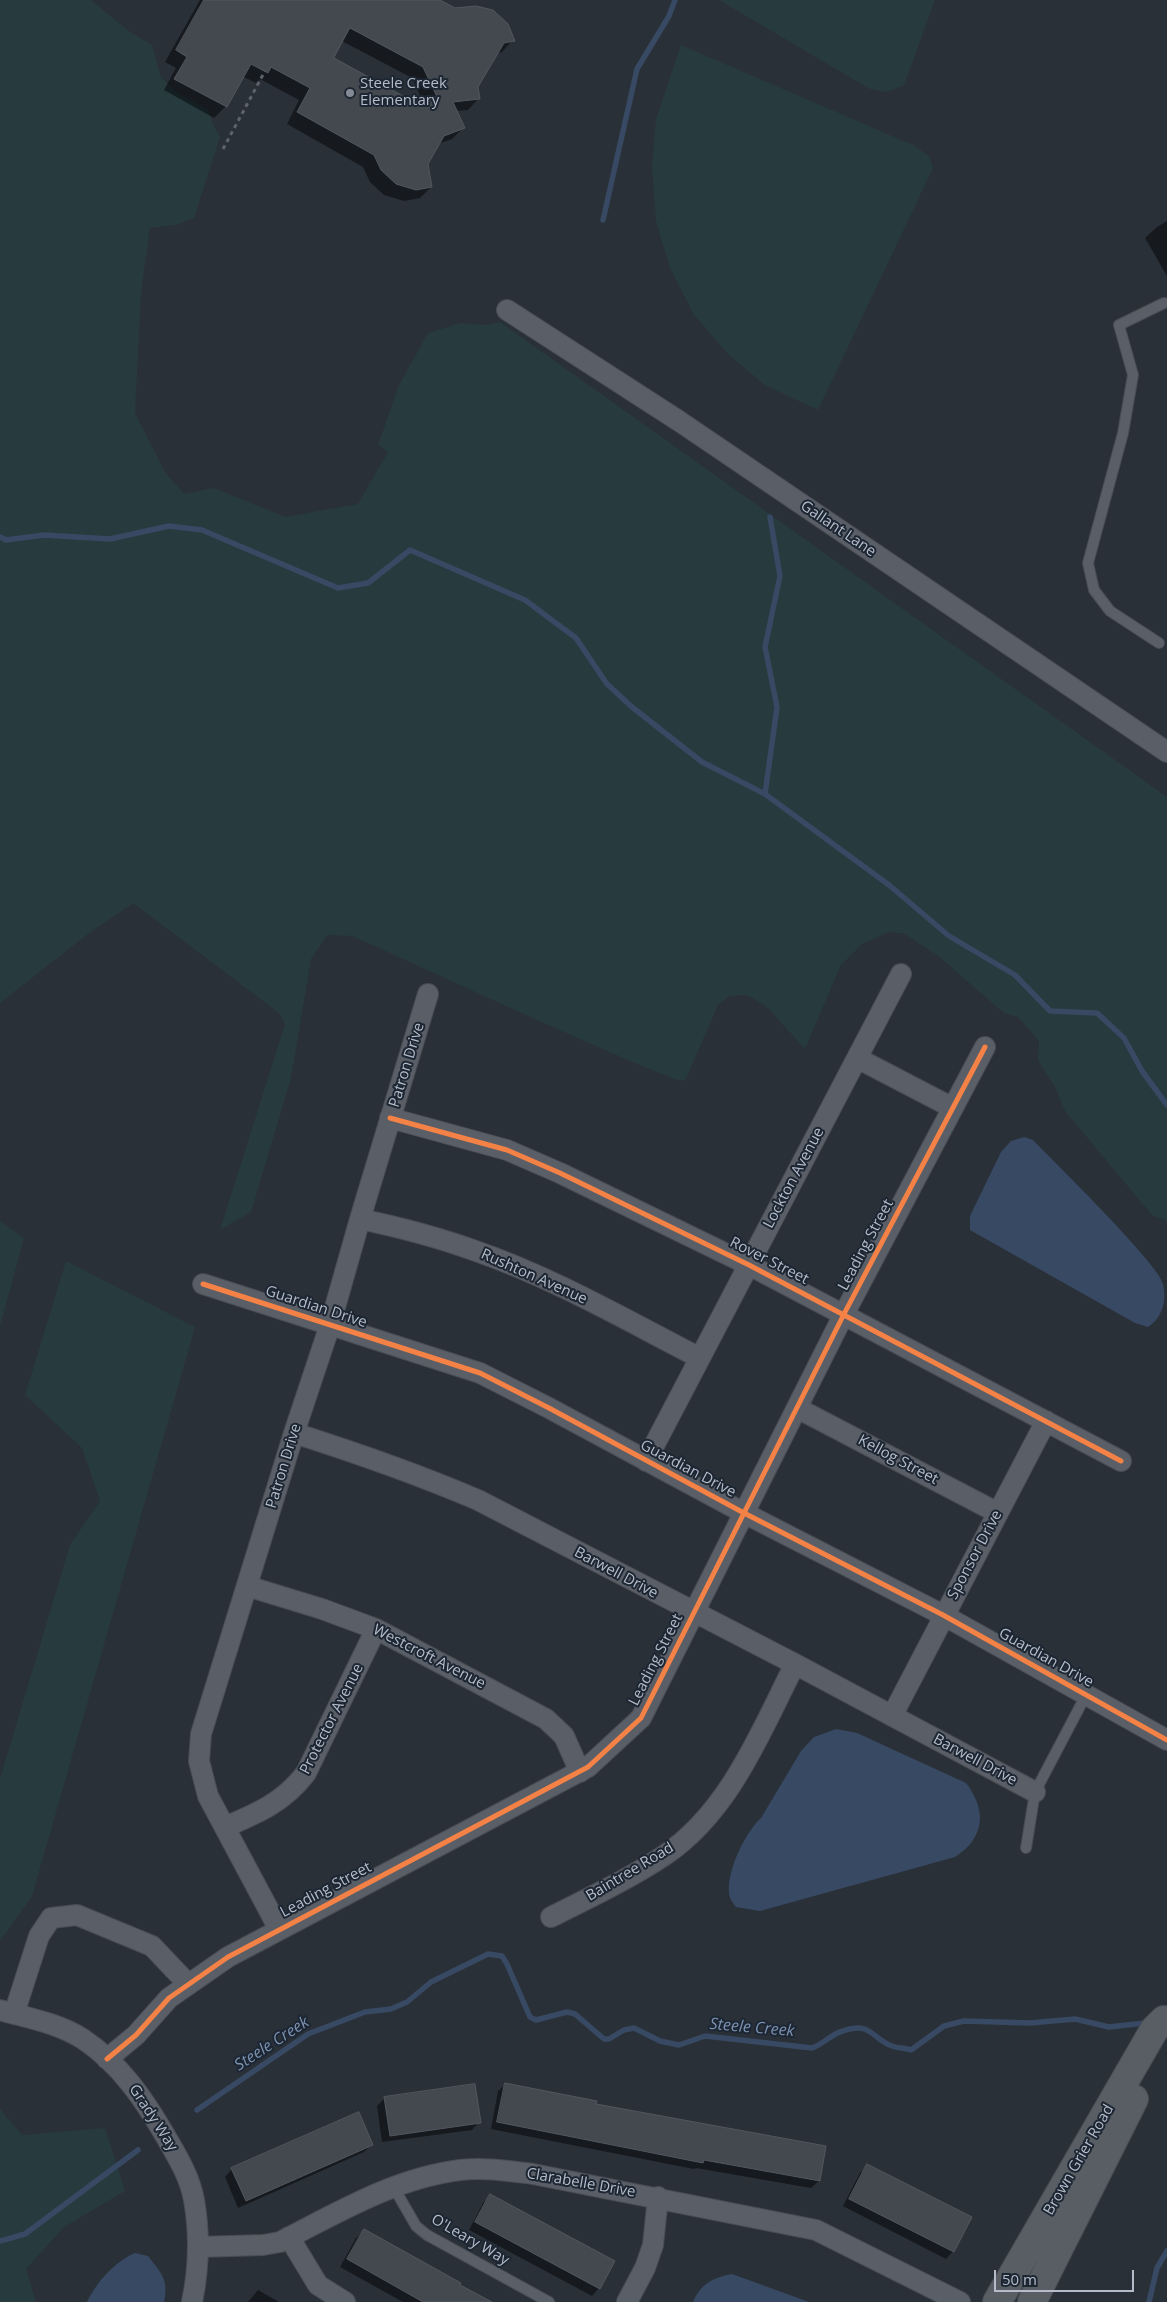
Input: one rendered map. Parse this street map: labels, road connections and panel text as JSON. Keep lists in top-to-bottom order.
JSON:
{
  "streets": {
    "main road": ["Brown Grier Road"],
    "street": [
      "Gallant Lane",
      "Patron Drive",
      "Lockton Avenue",
      "Leading Street",
      "Rover Street",
      "Rushton Avenue",
      "Guardian Drive",
      "Kellog Street",
      "Sponsor Drive",
      "Barwell Drive",
      "Westcroft Avenue",
      "Protector Avenue",
      "Baintree Road",
      "Grady Way",
      "Clarabelle Drive"
    ],
    "lane": ["O'Leary Way"]
  },
  "crossings": [
    ["Patron Drive", "Leading Street"],
    ["Patron Drive", "Rover Street"],
    ["Patron Drive", "Rushton Avenue"],
    ["Patron Drive", "Guardian Drive"],
    ["Patron Drive", "Barwell Drive"],
    ["Patron Drive", "Westcroft Avenue"],
    ["Patron Drive", "Protector Avenue"],
    ["Lockton Avenue", "Rover Street"],
    ["Lockton Avenue", "Rushton Avenue"],
    ["Lockton Avenue", "Guardian Drive"],
    ["Leading Street", "Rover Street"],
    ["Leading Street", "Guardian Drive"],
    ["Leading Street", "Kellog Street"],
    ["Leading Street", "Barwell Drive"],
    ["Leading Street", "Westcroft Avenue"],
    ["Leading Street", "Grady Way"],
    ["Rover Street", "Sponsor Drive"],
    ["Guardian Drive", "Sponsor Drive"],
    ["Kellog Street", "Sponsor Drive"],
    ["Sponsor Drive", "Barwell Drive"],
    ["Barwell Drive", "Baintree Road"],
    ["Westcroft Avenue", "Protector Avenue"],
    ["Grady Way", "Clarabelle Drive"],
    ["Clarabelle Drive", "O'Leary Way"]
  ],
  "water": ["Steele Creek"],
  "places": ["Steele Creek Elementary"],
  "scale_bar": "50 m"
}
